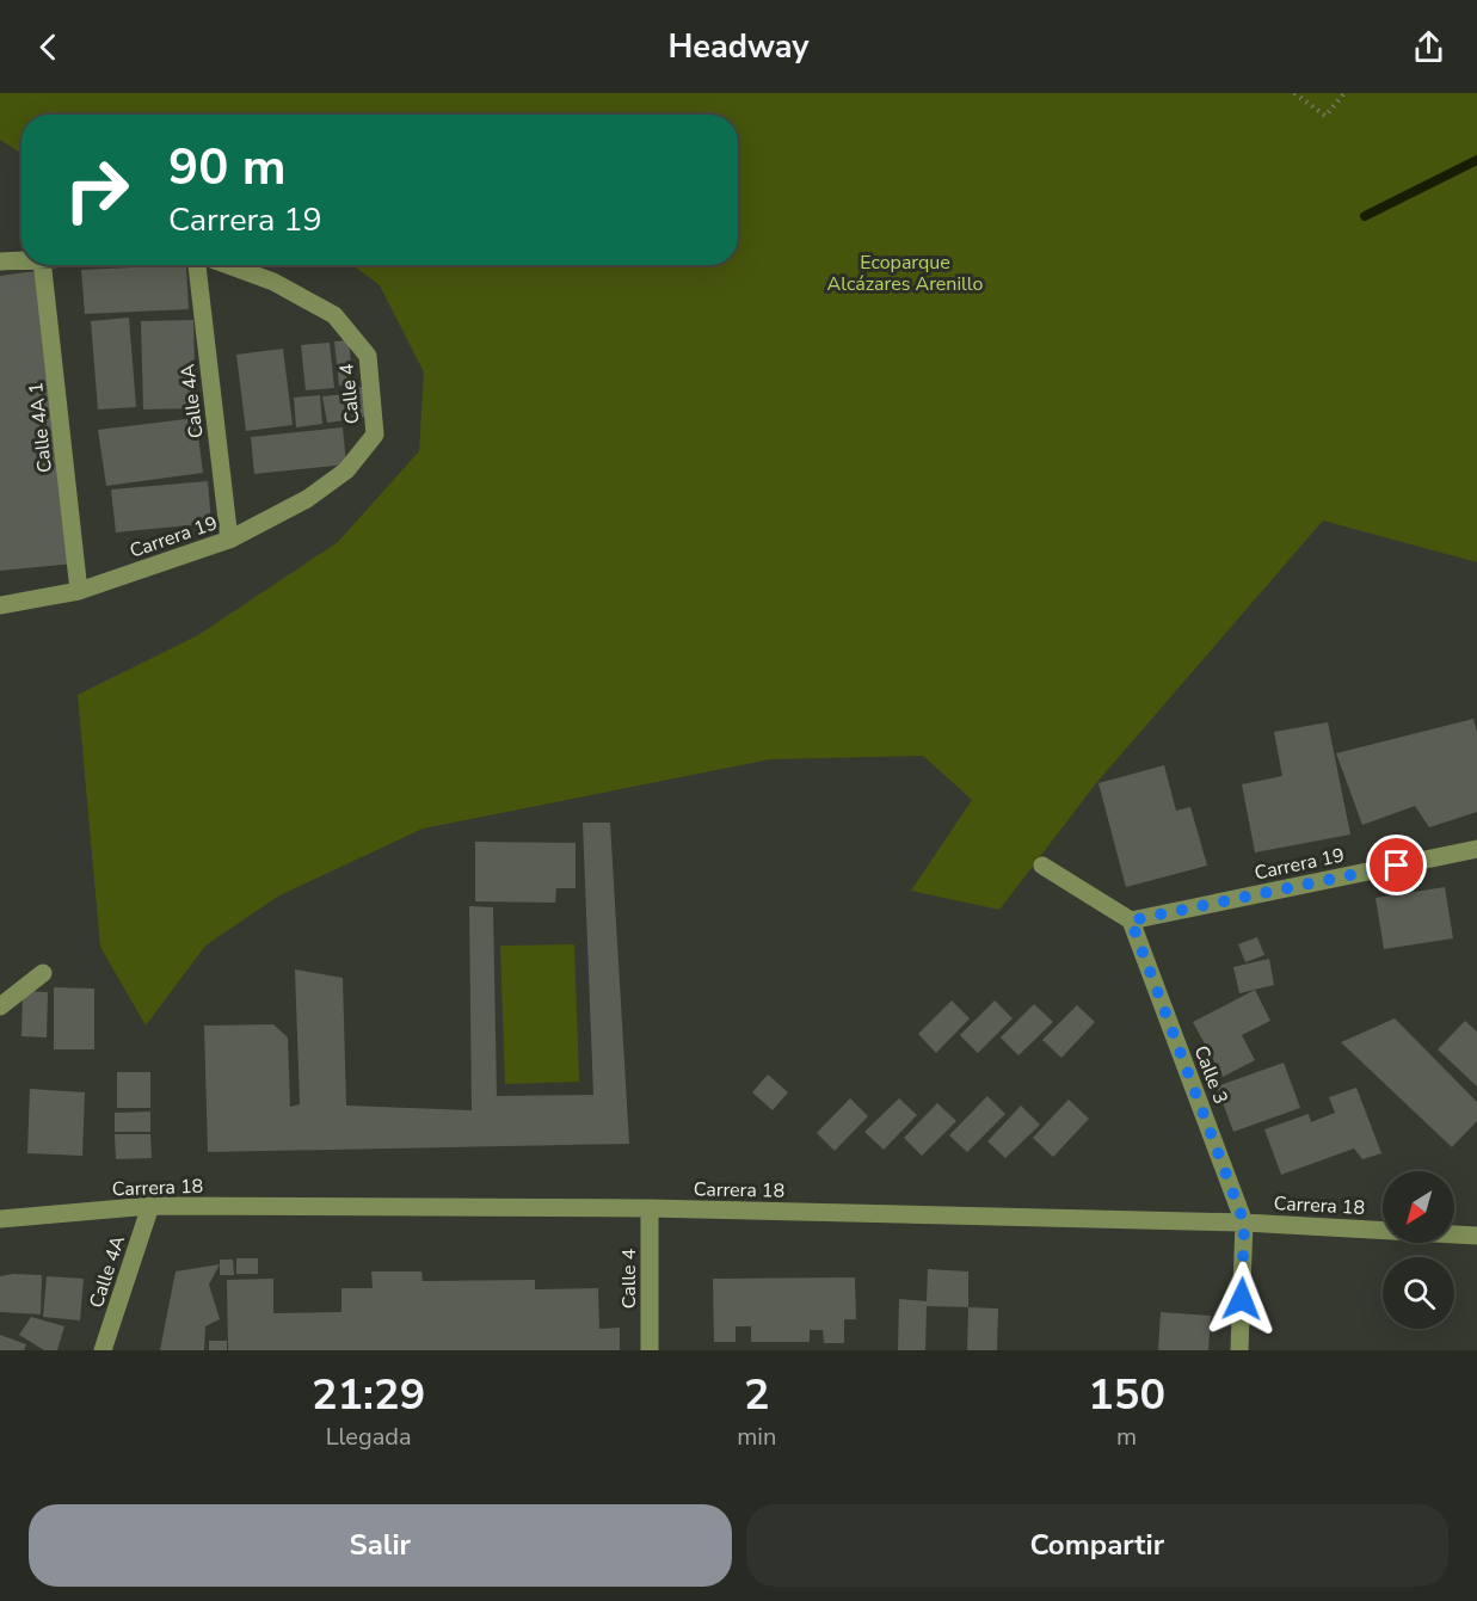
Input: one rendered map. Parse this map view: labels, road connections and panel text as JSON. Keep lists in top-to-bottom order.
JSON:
{
  "streets": {
    "street": [
      "Calle 4",
      "Calle 4A",
      "Calle 4A 1",
      "Carrera 19",
      "Calle 3",
      "Carrera 18"
    ]
  },
  "crossings": [
    ["Calle 4", "Carrera 19"],
    ["Calle 4", "Carrera 18"],
    ["Calle 4A", "Carrera 19"],
    ["Calle 4A", "Carrera 18"],
    ["Calle 4A 1", "Carrera 19"],
    ["Carrera 19", "Calle 3"],
    ["Calle 3", "Carrera 18"]
  ],
  "parks": ["Ecoparque Alcázares Arenillo"],
  "north": "bottom left",
  "page": {
    "header": "Headway",
    "turn": ["90 m", "Carrera 19"],
    "eta": [
      "21:29",
      "Llegada",
      "2",
      "min",
      "150",
      "m"
    ],
    "buttons": ["Salir", "Compartir"]
  }
}
